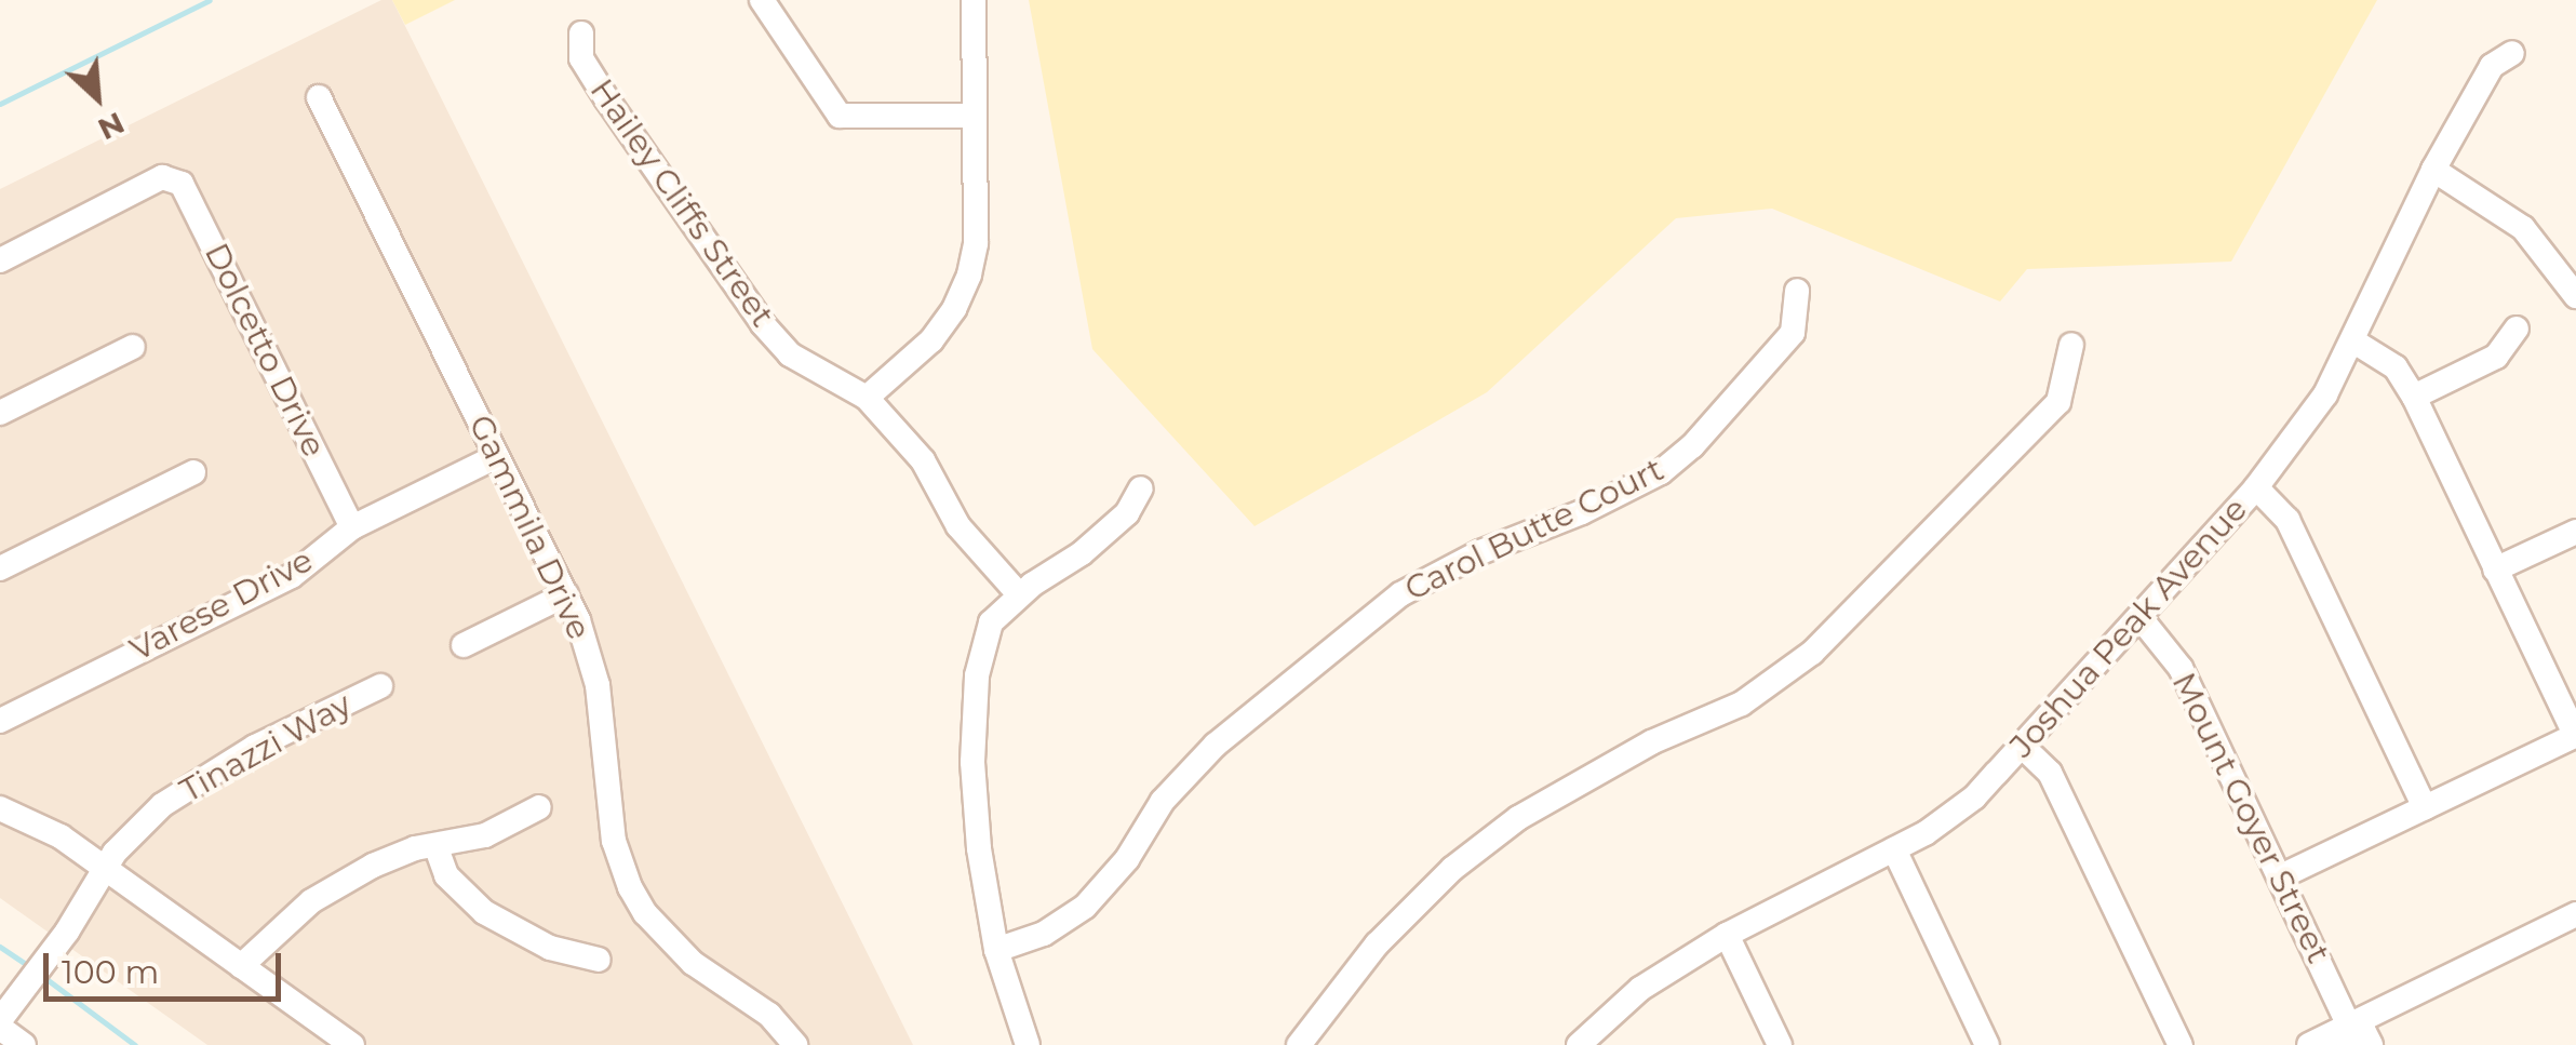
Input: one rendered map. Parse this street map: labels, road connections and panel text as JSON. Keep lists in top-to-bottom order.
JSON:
{
  "streets": {
    "street": [
      "Hailey Cliffs Street",
      "Dolcetto Drive",
      "Gammila Drive",
      "Carol Butte Court",
      "Varese Drive",
      "Joshua Peak Avenue",
      "Tinazzi Way",
      "Mount Goyer Street"
    ]
  },
  "crossings": [
    ["Dolcetto Drive", "Varese Drive"],
    ["Gammila Drive", "Varese Drive"],
    ["Joshua Peak Avenue", "Mount Goyer Street"]
  ],
  "scale_bar": "100 m",
  "north": "bottom right"
}
